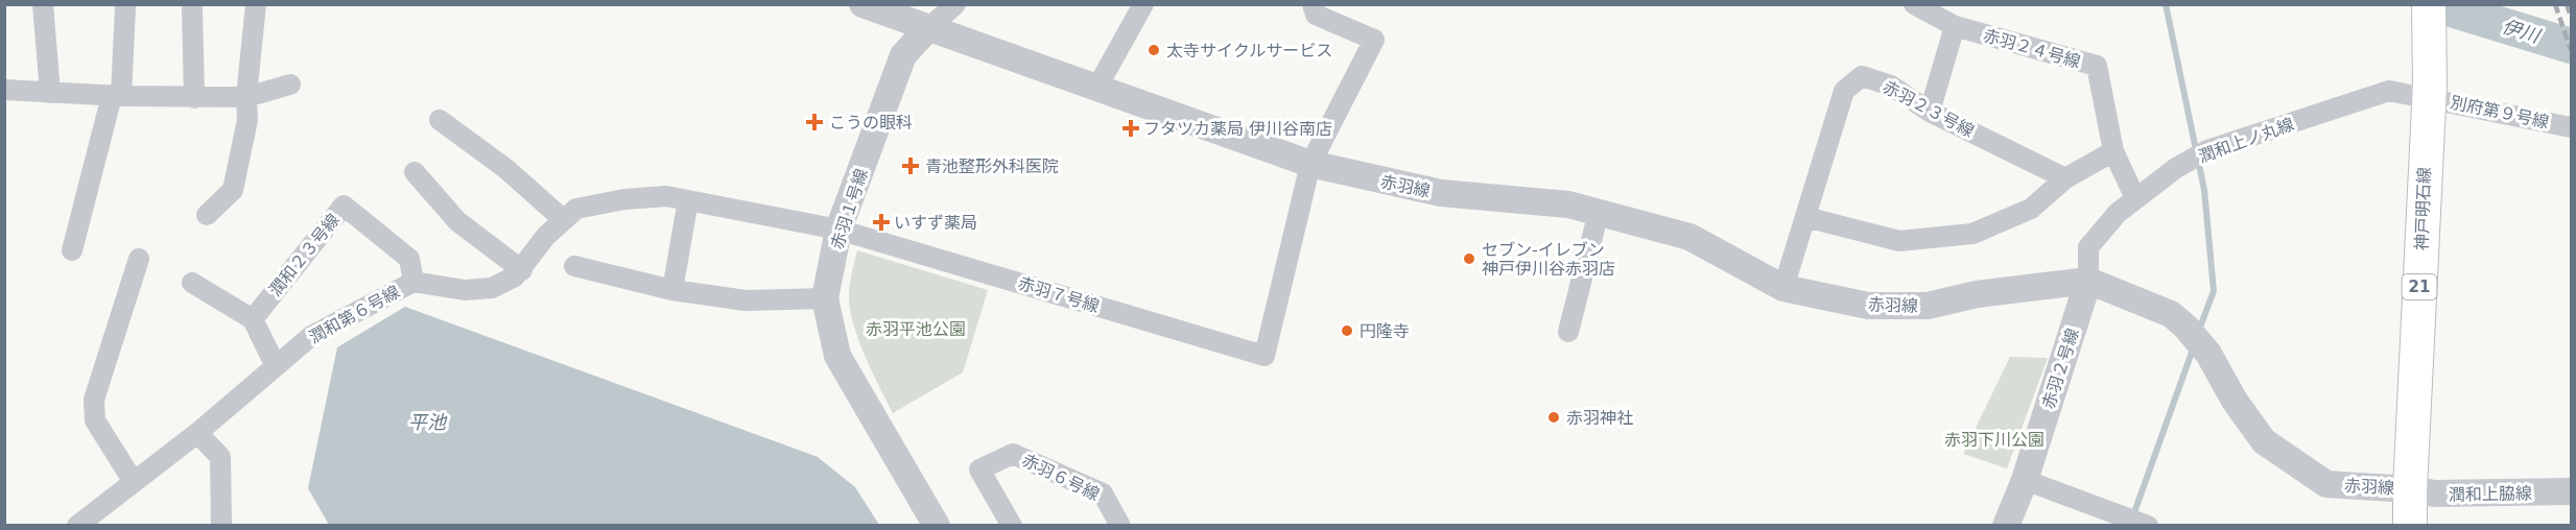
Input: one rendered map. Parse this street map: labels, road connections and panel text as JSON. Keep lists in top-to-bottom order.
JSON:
{
  "streets": {
    "main road": ["神戸明石線", "21"],
    "street": [
      "赤羽２４号線",
      "赤羽２３号線",
      "別府第９号線",
      "潤和上ノ丸線",
      "赤羽線",
      "赤羽１号線",
      "潤和２３号線",
      "赤羽７号線",
      "潤和第６号線",
      "赤羽２号線",
      "赤羽６号線",
      "潤和上脇線"
    ]
  },
  "crossings": [
    ["赤羽２４号線", "潤和上ノ丸線"],
    ["赤羽２３号線", "赤羽線"],
    ["別府第９号線", "潤和上ノ丸線"],
    ["別府第９号線", "神戸明石線"],
    ["潤和上ノ丸線", "赤羽線"],
    ["潤和上ノ丸線", "神戸明石線"],
    ["潤和上ノ丸線", "赤羽２号線"],
    ["赤羽線", "赤羽１号線"],
    ["赤羽線", "神戸明石線"],
    ["赤羽線", "赤羽７号線"],
    ["赤羽線", "赤羽２号線"],
    ["赤羽線", "潤和上脇線"],
    ["赤羽１号線", "赤羽７号線"],
    ["神戸明石線", "潤和上脇線"],
    ["潤和２３号線", "潤和第６号線"],
    ["赤羽７号線", "潤和第６号線"]
  ],
  "water": ["伊川", "平池"],
  "parks": ["赤羽平池公園", "赤羽下川公園"],
  "places": {
    "other": [
      "太寺サイクルサービス",
      "セブン-イレブン 神戸伊川谷赤羽店",
      "円隆寺",
      "赤羽神社"
    ],
    "health": [
      "こうの眼科",
      "フタツカ薬局 伊川谷南店",
      "青池整形外科医院",
      "いすず薬局"
    ]
  }
}
